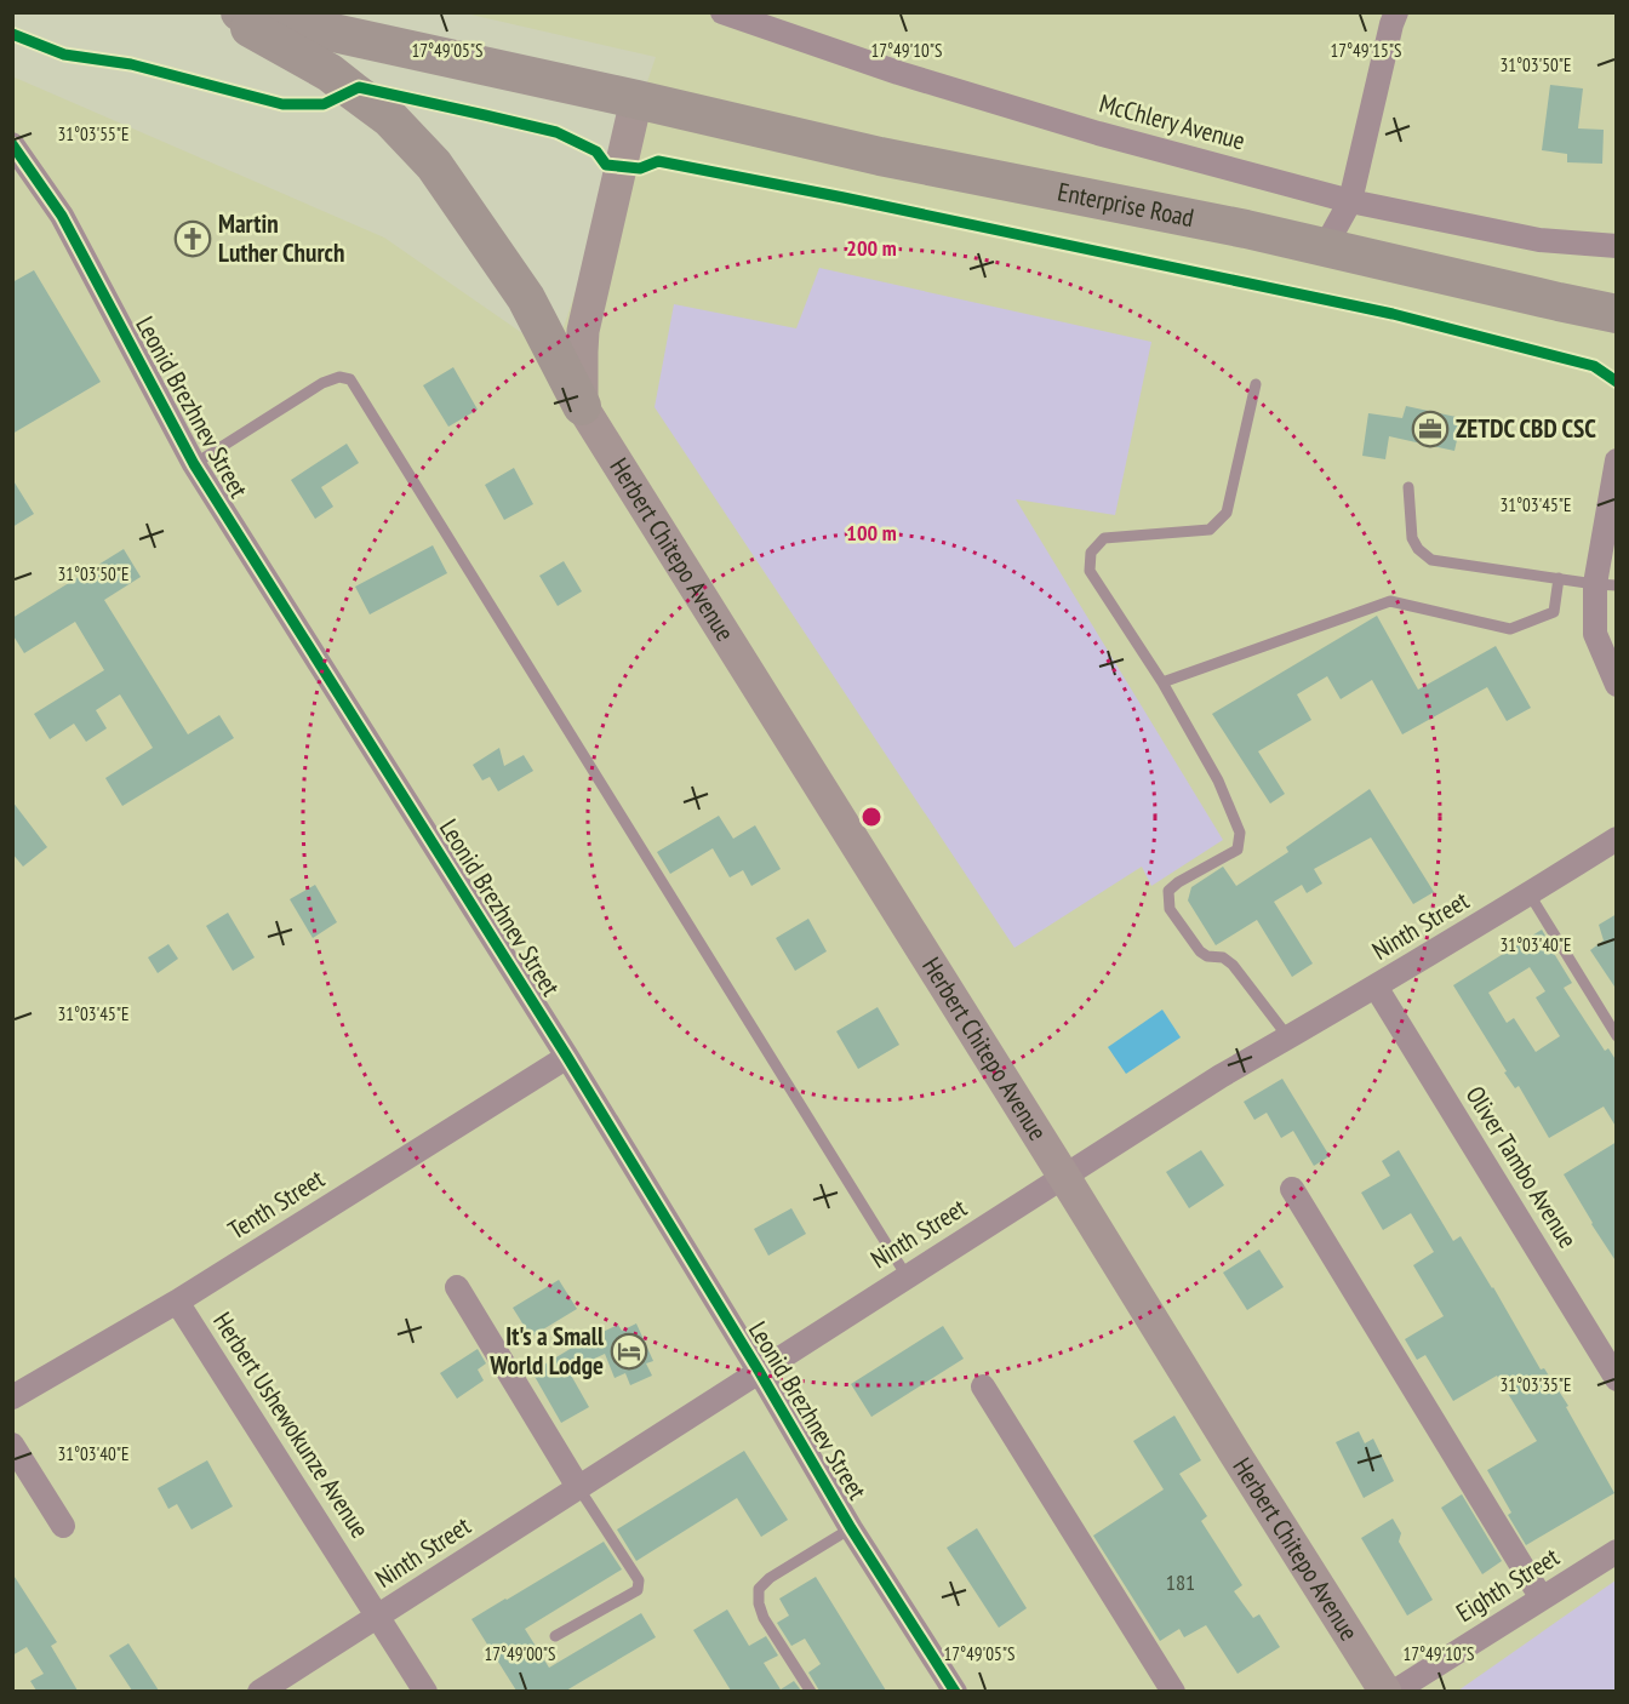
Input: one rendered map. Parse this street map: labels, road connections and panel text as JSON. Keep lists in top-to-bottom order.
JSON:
{
  "streets": {
    "highway": ["Enterprise Road"],
    "main road": ["Herbert Chitepo Avenue"],
    "street": [
      "McChlery Avenue",
      "Leonid Brezhnev Street",
      "Ninth Street",
      "Oliver Tambo Avenue",
      "Tenth Street",
      "Herbert Ushewokunze Avenue",
      "Eighth Street"
    ]
  },
  "crossings": [
    ["Leonid Brezhnev Street", "Ninth Street"],
    ["Leonid Brezhnev Street", "Tenth Street"],
    ["Herbert Chitepo Avenue", "Ninth Street"],
    ["Ninth Street", "Oliver Tambo Avenue"],
    ["Ninth Street", "Herbert Ushewokunze Avenue"],
    ["Tenth Street", "Herbert Ushewokunze Avenue"]
  ],
  "places": {
    "church": ["Martin Luther Church"],
    "office": ["ZETDC CBD CSC"],
    "hotel": ["It's a Small World Lodge"]
  },
  "house_numbers": ["181"],
  "coordinates": [
    "17°49'05\"S",
    "17°49'10\"S",
    "17°49'15\"S",
    "31°03'50\"E",
    "31°03'55\"E",
    "31°03'45\"E",
    "31°03'40\"E",
    "31°03'35\"E",
    "17°49'00\"S"
  ],
  "rings": ["200 m", "100 m"]
}
